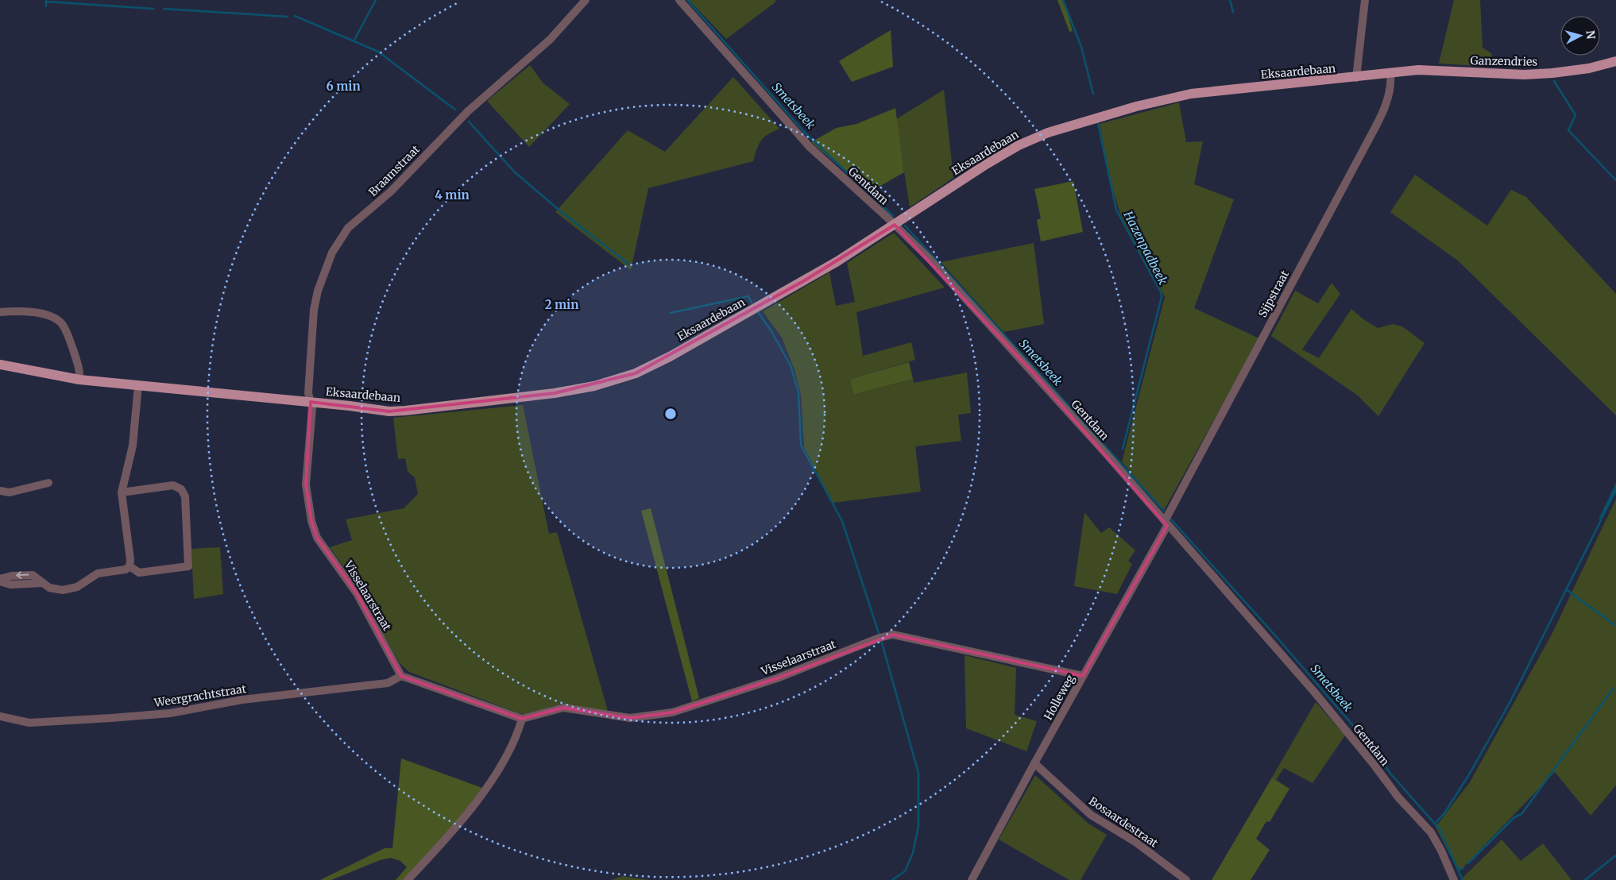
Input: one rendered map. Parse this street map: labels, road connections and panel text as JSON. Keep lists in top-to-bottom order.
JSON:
{
  "streets": {
    "main road": ["Ganzendries", "Eksaardebaan"],
    "street": [
      "Braamstraat",
      "Gentdam",
      "Sijpstraat",
      "Visselaarstraat",
      "Weergrachtstraat",
      "Holleweg",
      "Bosaardestraat"
    ]
  },
  "crossings": [
    ["Ganzendries", "Eksaardebaan"],
    ["Ganzendries", "Sijpstraat"],
    ["Eksaardebaan", "Braamstraat"],
    ["Eksaardebaan", "Gentdam"],
    ["Eksaardebaan", "Sijpstraat"],
    ["Eksaardebaan", "Visselaarstraat"],
    ["Braamstraat", "Visselaarstraat"],
    ["Gentdam", "Sijpstraat"],
    ["Gentdam", "Holleweg"],
    ["Sijpstraat", "Holleweg"],
    ["Visselaarstraat", "Weergrachtstraat"],
    ["Visselaarstraat", "Holleweg"],
    ["Holleweg", "Bosaardestraat"]
  ],
  "water": ["Smetsbeek", "Hazenpadbeek"],
  "north": "right",
  "rings": ["6 min", "4 min", "2 min"]
}
